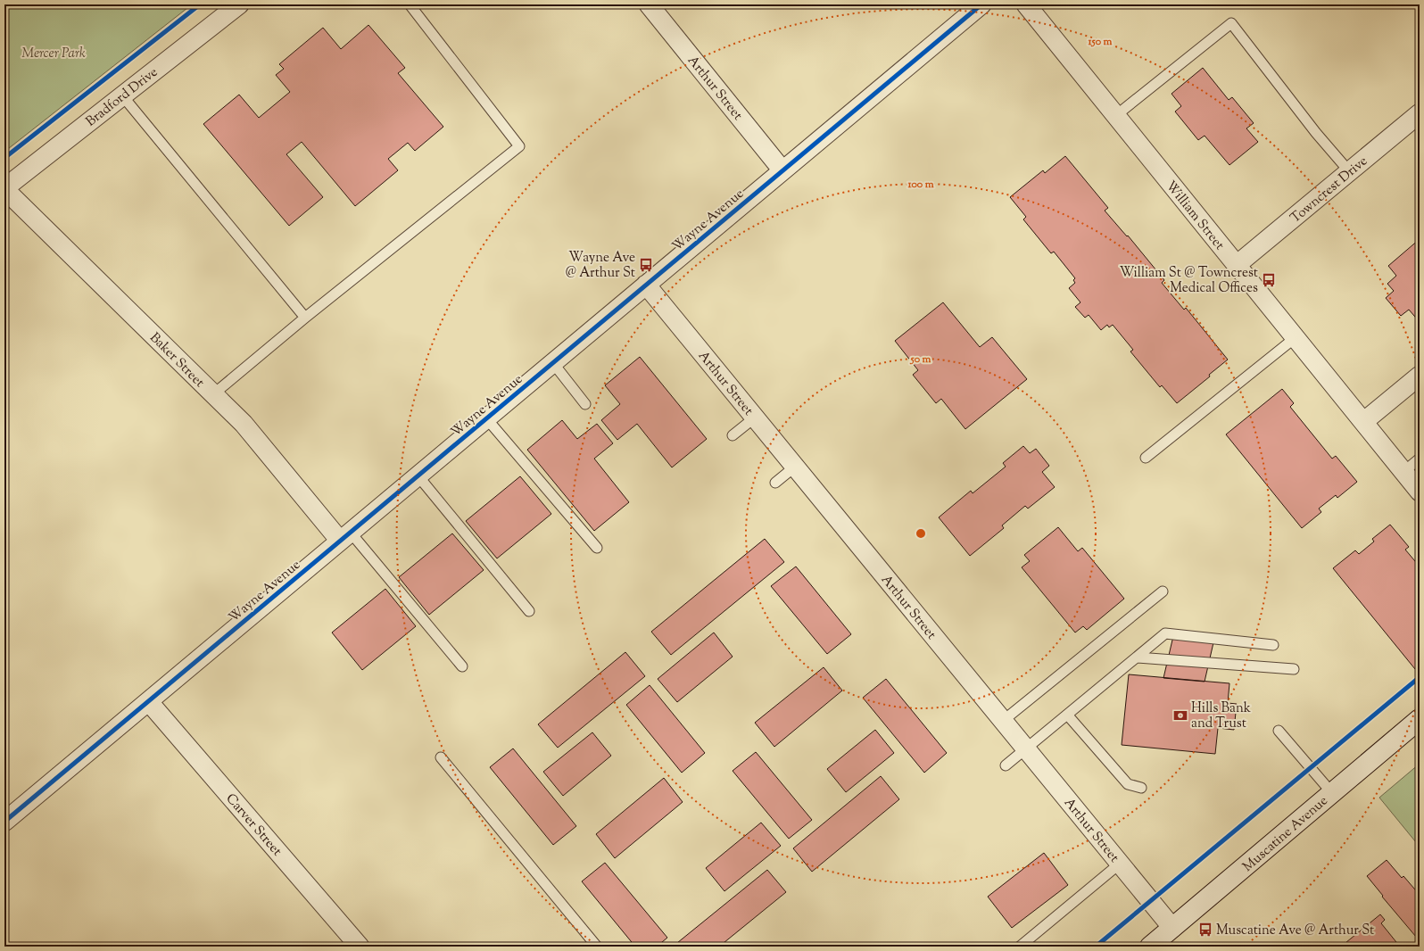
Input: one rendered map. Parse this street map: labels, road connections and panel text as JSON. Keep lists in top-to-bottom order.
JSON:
{
  "streets": {
    "main road": ["Muscatine Avenue"],
    "street": [
      "Arthur Street",
      "Bradford Drive",
      "Towncrest Drive",
      "William Street",
      "Wayne Avenue",
      "Baker Street",
      "Carver Street"
    ]
  },
  "crossings": [
    ["Arthur Street", "Wayne Avenue"],
    ["Arthur Street", "Muscatine Avenue"],
    ["Bradford Drive", "Baker Street"],
    ["Towncrest Drive", "William Street"],
    ["Wayne Avenue", "Baker Street"],
    ["Wayne Avenue", "Carver Street"]
  ],
  "parks": ["Mercer Park"],
  "places": {
    "bus stop": ["Wayne Ave @ Arthur St", "William St @ Towncrest Medical Offices", "Muscatine Ave @ Arthur St"],
    "bank": ["Hills Bank and Trust"]
  },
  "rings": ["150 m", "100 m", "50 m"]
}
